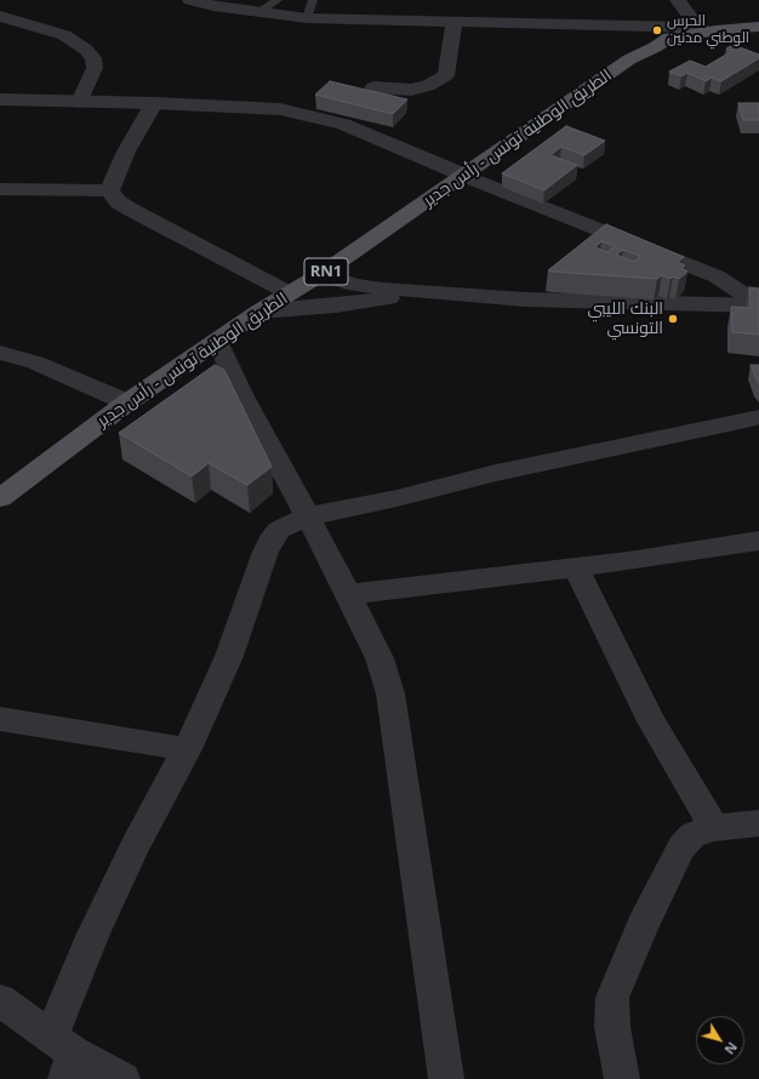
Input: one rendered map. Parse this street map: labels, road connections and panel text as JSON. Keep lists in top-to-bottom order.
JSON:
{
  "streets": {
    "main road": ["الطريق الوطنية تونس - رأس جدير", "RN1"]
  },
  "places": ["الحرس الوطني مدنين", "البنك الليبي التونسي"],
  "north": "bottom right"
}
